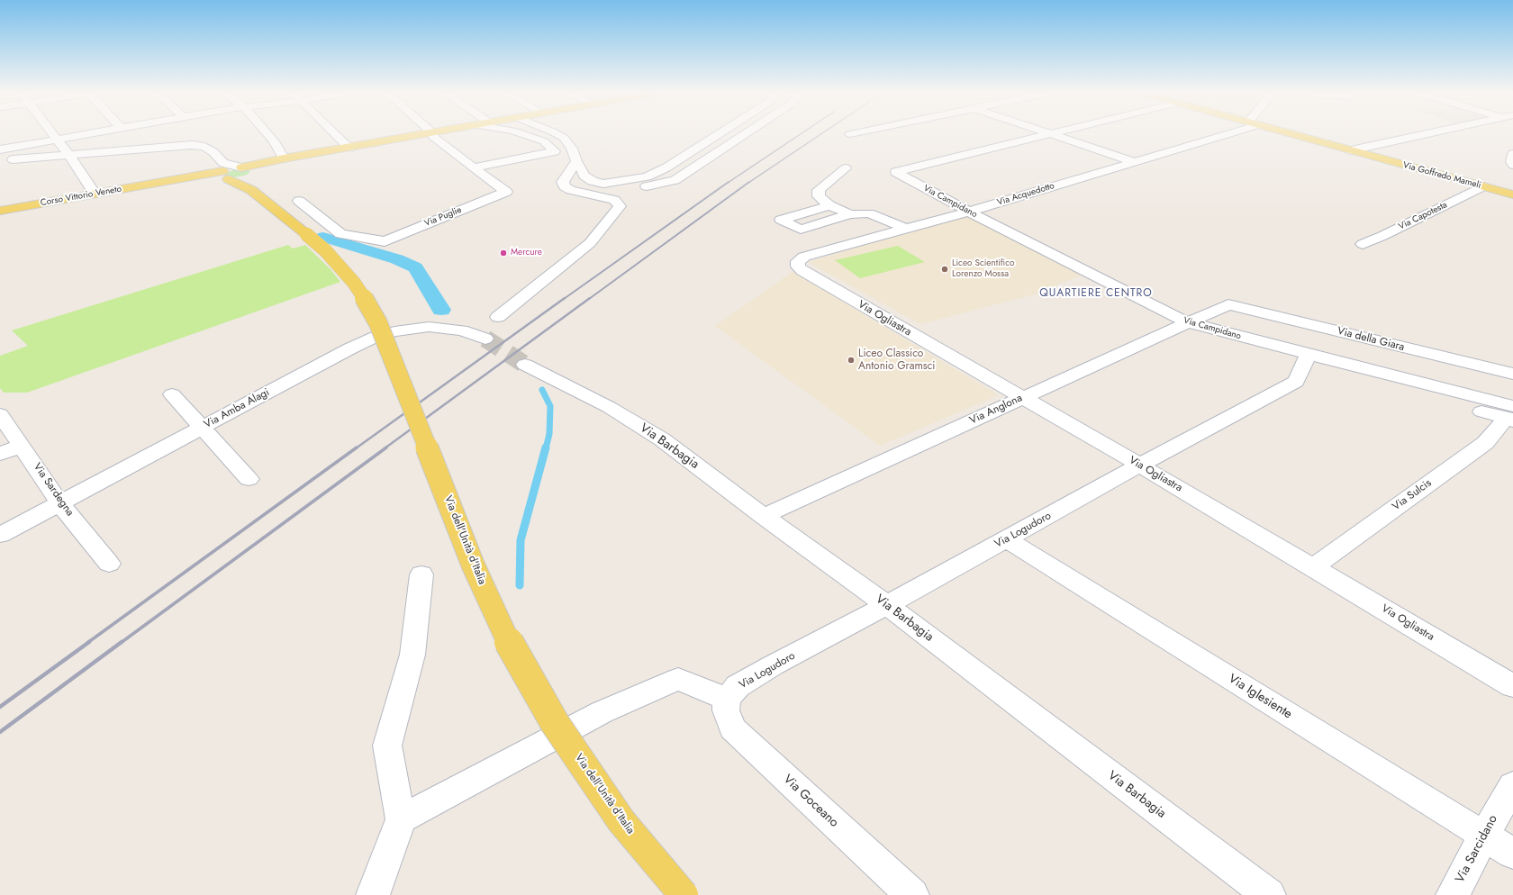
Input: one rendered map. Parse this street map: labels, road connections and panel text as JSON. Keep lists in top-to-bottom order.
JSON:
{
  "streets": {
    "main road": ["Via Goffredo Mameli", "Corso Vittorio Veneto", "Via dell'Unità d'Italia"],
    "street": [
      "Via Acquedotto",
      "Via Campidano",
      "Via Capotesta",
      "Via Puglie",
      "Via Ogliastra",
      "Via della Giara",
      "Via Amba Alagi",
      "Via Anglona",
      "Via Barbagia",
      "Via Sardegna",
      "Via Sulcis",
      "Via Logudoro",
      "Via Iglesiente",
      "Via Goceano",
      "Via Sarcidano"
    ]
  },
  "crossings": [
    ["Via Goffredo Mameli", "Via Capotesta"],
    ["Via Acquedotto", "Via Campidano"],
    ["Via Acquedotto", "Via Ogliastra"],
    ["Corso Vittorio Veneto", "Via dell'Unità d'Italia"],
    ["Via Campidano", "Via Anglona"],
    ["Via Campidano", "Via Sulcis"],
    ["Via Campidano", "Via Logudoro"],
    ["Via Ogliastra", "Via Anglona"],
    ["Via Ogliastra", "Via Sulcis"],
    ["Via Ogliastra", "Via Logudoro"],
    ["Via della Giara", "Via Anglona"],
    ["Via Amba Alagi", "Via Sardegna"],
    ["Via Anglona", "Via Barbagia"],
    ["Via Barbagia", "Via Logudoro"],
    ["Via Logudoro", "Via Iglesiente"],
    ["Via Logudoro", "Via Goceano"],
    ["Via Iglesiente", "Via Sarcidano"]
  ],
  "districts": ["QUARTIERE CENTRO"],
  "places": ["Mercure", "Liceo Scientifico Lorenzo Mossa", "Liceo Classico Antonio Gramsci"]
}
